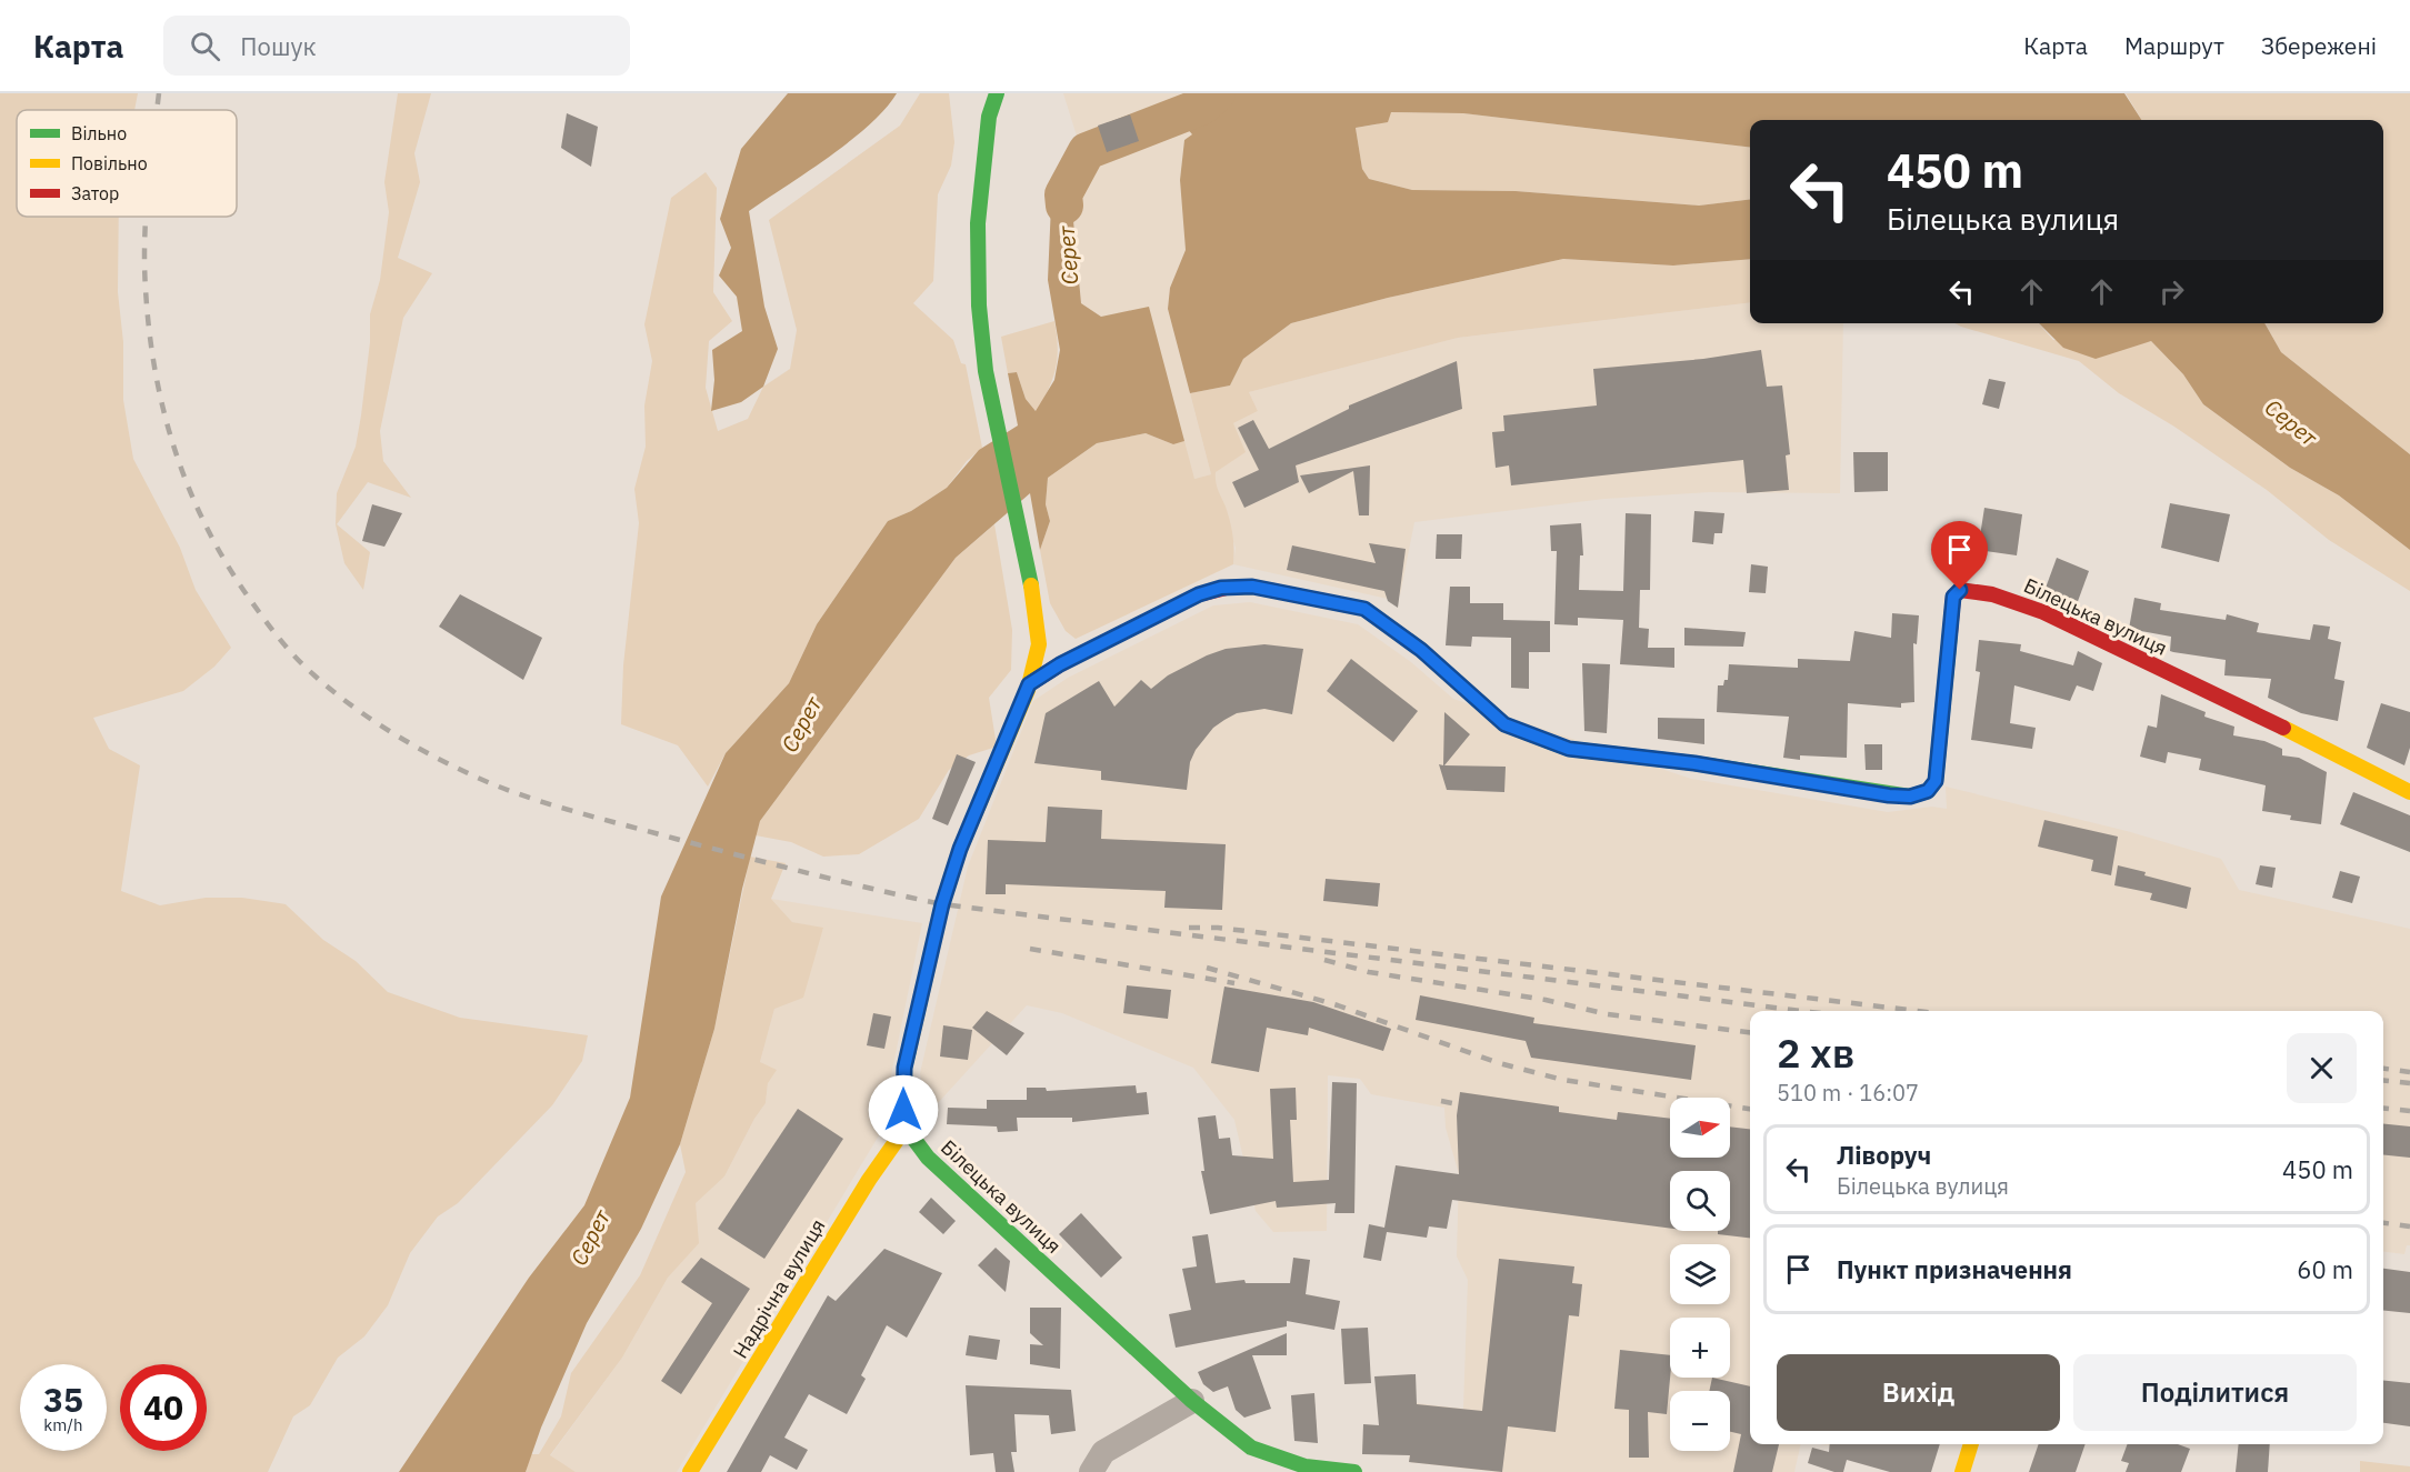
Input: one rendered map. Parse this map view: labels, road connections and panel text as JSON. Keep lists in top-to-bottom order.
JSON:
{
  "streets": {
    "street": ["Білецька вулиця", "Надрічна вулиця"]
  },
  "crossings": [
    ["Білецька вулиця", "Надрічна вулиця"]
  ],
  "water": ["Серет"],
  "legend": ["Вільно", "Повільно", "Затор"],
  "north": "right",
  "page": {
    "header": "Карта",
    "search": "Пошук",
    "nav": ["Карта", "Маршрут", "Збережені"],
    "turn": ["450 m", "Білецька вулиця"],
    "heading": ["2 хв", "510 m · 16:07"],
    "map_buttons": ["+", "−"],
    "list": [
      {
        "name": "Ліворуч",
        "note": "Білецька вулиця",
        "value": "450 m"
      },
      {
        "name": "Пункт призначення",
        "value": "60 m"
      }
    ],
    "buttons": ["Вихід", "Поділитися"],
    "speed": "35 km/h",
    "limit": "40"
  }
}
